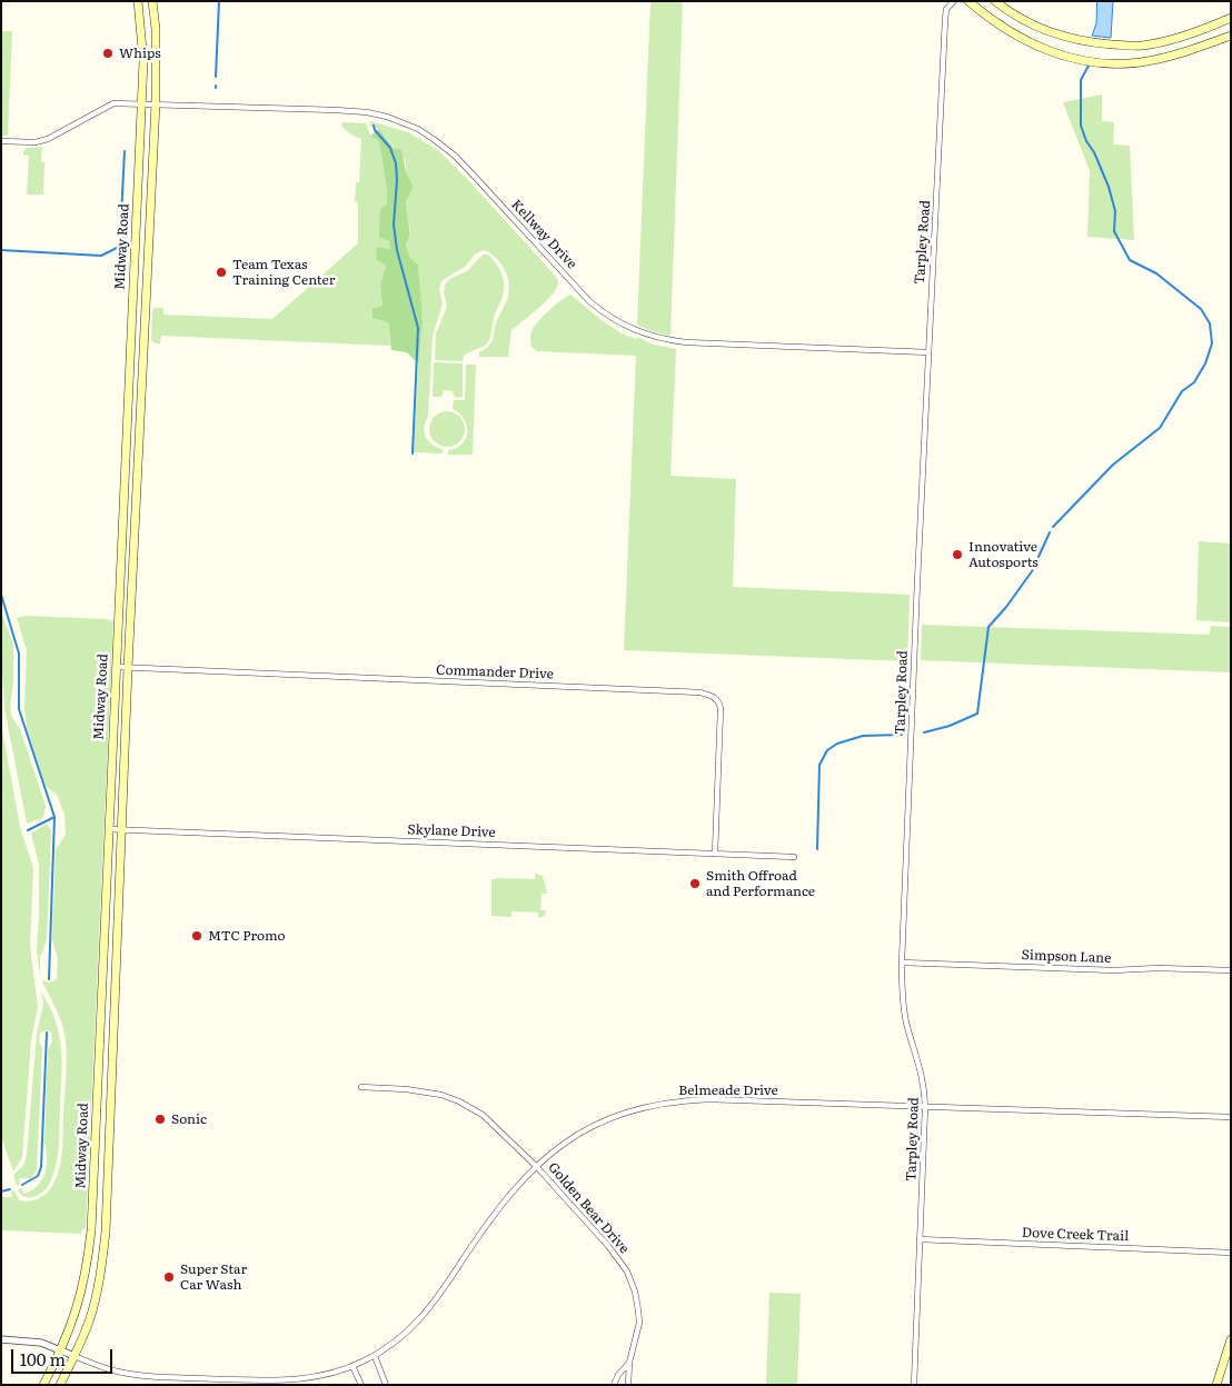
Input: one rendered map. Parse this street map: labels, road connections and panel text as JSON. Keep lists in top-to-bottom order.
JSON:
{
  "streets": {
    "main road": ["Midway Road"],
    "street": [
      "Kellway Drive",
      "Tarpley Road",
      "Commander Drive",
      "Skylane Drive",
      "Simpson Lane",
      "Belmeade Drive",
      "Golden Bear Drive",
      "Dove Creek Trail"
    ]
  },
  "crossings": [
    ["Kellway Drive", "Tarpley Road"],
    ["Kellway Drive", "Midway Road"],
    ["Tarpley Road", "Simpson Lane"],
    ["Tarpley Road", "Belmeade Drive"],
    ["Tarpley Road", "Dove Creek Trail"],
    ["Midway Road", "Commander Drive"],
    ["Midway Road", "Skylane Drive"],
    ["Midway Road", "Belmeade Drive"],
    ["Commander Drive", "Skylane Drive"],
    ["Belmeade Drive", "Golden Bear Drive"]
  ],
  "places": [
    "Whips",
    "Team Texas Training Center",
    "Innovative Autosports",
    "Smith Offroad and Performance",
    "MTC Promo",
    "Sonic",
    "Super Star Car Wash"
  ],
  "scale_bar": "100 m"
}
